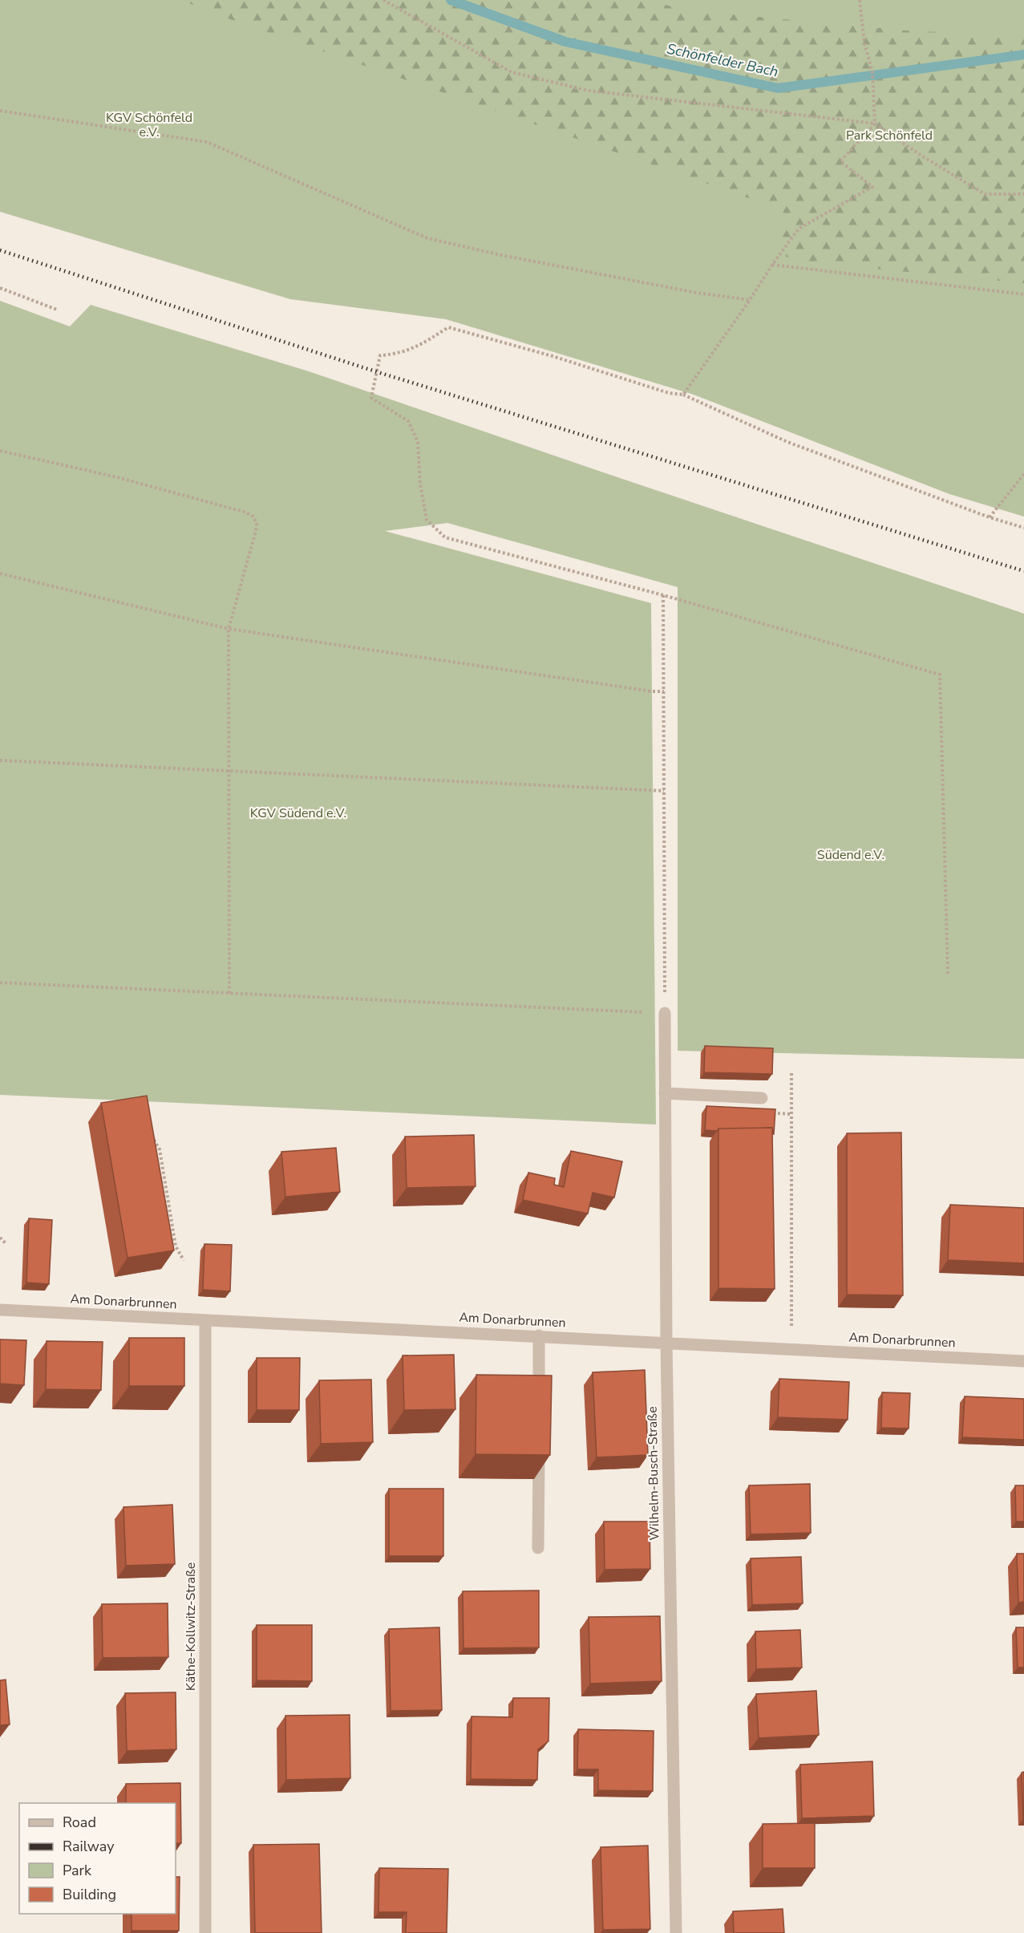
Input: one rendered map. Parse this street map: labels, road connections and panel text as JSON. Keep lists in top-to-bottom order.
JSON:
{
  "streets": {
    "street": ["Am Donarbrunnen", "Wilhelm-Busch-Straße", "Käthe-Kollwitz-Straße"]
  },
  "crossings": [
    ["Am Donarbrunnen", "Wilhelm-Busch-Straße"],
    ["Am Donarbrunnen", "Käthe-Kollwitz-Straße"]
  ],
  "water": ["Schönfelder Bach"],
  "parks": [
    "KGV Schönfeld e.V.",
    "Park Schönfeld",
    "KGV Südend e.V.",
    "Südend e.V."
  ],
  "legend": [
    "Road",
    "Railway",
    "Park",
    "Building"
  ]
}
